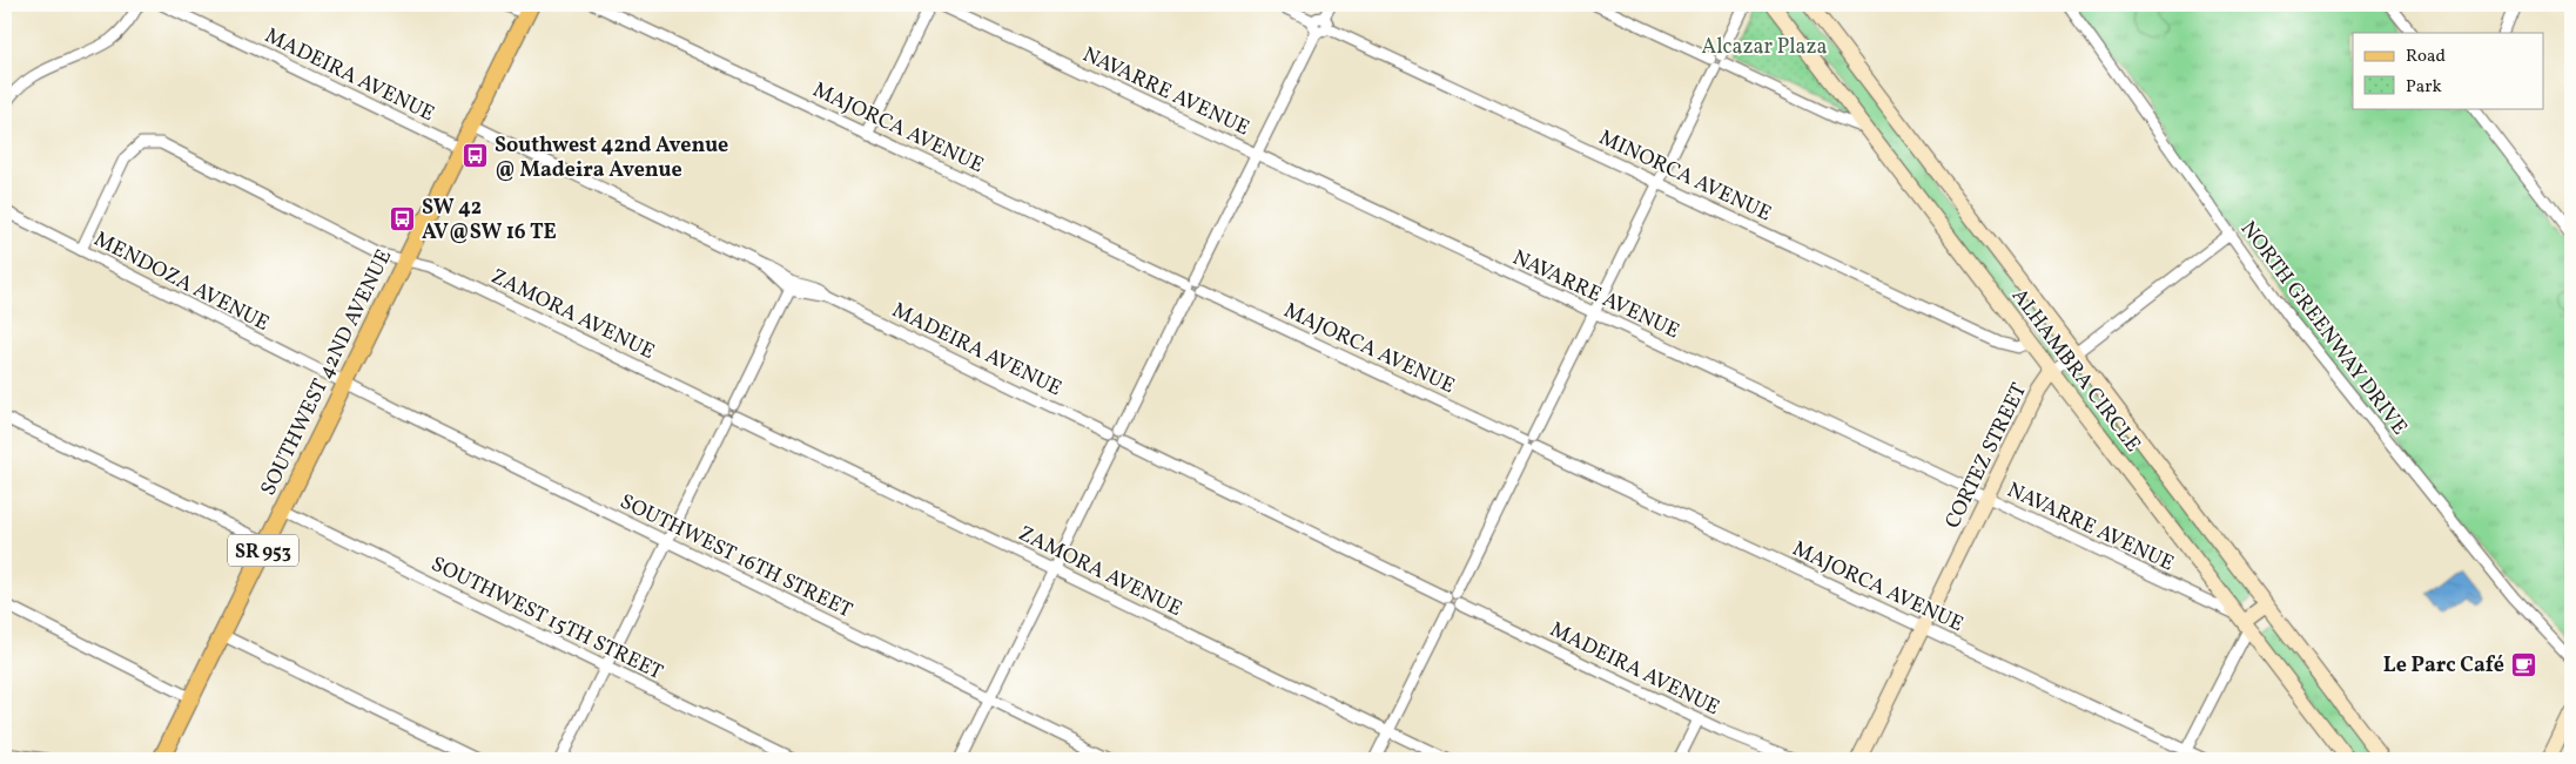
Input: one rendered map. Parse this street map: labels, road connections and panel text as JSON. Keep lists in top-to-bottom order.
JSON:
{
  "streets": {
    "main road": ["SOUTHWEST 42ND AVENUE", "SR 953"],
    "street": [
      "MADEIRA AVENUE",
      "NAVARRE AVENUE",
      "MAJORCA AVENUE",
      "MINORCA AVENUE",
      "MENDOZA AVENUE",
      "ZAMORA AVENUE",
      "NORTH GREENWAY DRIVE",
      "ALHAMBRA CIRCLE",
      "CORTEZ STREET",
      "SOUTHWEST 16TH STREET",
      "SOUTHWEST 15TH STREET"
    ]
  },
  "crossings": [
    ["MADEIRA AVENUE", "SOUTHWEST 42ND AVENUE"],
    ["NAVARRE AVENUE", "ALHAMBRA CIRCLE"],
    ["NAVARRE AVENUE", "CORTEZ STREET"],
    ["MAJORCA AVENUE", "CORTEZ STREET"],
    ["MINORCA AVENUE", "ALHAMBRA CIRCLE"],
    ["MENDOZA AVENUE", "ZAMORA AVENUE"],
    ["MENDOZA AVENUE", "SOUTHWEST 42ND AVENUE"],
    ["MENDOZA AVENUE", "SOUTHWEST 16TH STREET"],
    ["ZAMORA AVENUE", "SOUTHWEST 42ND AVENUE"],
    ["NORTH GREENWAY DRIVE", "CORTEZ STREET"],
    ["ALHAMBRA CIRCLE", "CORTEZ STREET"],
    ["SOUTHWEST 42ND AVENUE", "SOUTHWEST 16TH STREET"],
    ["SOUTHWEST 42ND AVENUE", "SOUTHWEST 15TH STREET"]
  ],
  "parks": ["Alcazar Plaza"],
  "places": {
    "bus stop": ["Southwest 42nd Avenue @ Madeira Avenue", "SW 42 AV@SW 16 TE"],
    "cafe": ["Le Parc Café"]
  },
  "legend": ["Road", "Park"]
}
